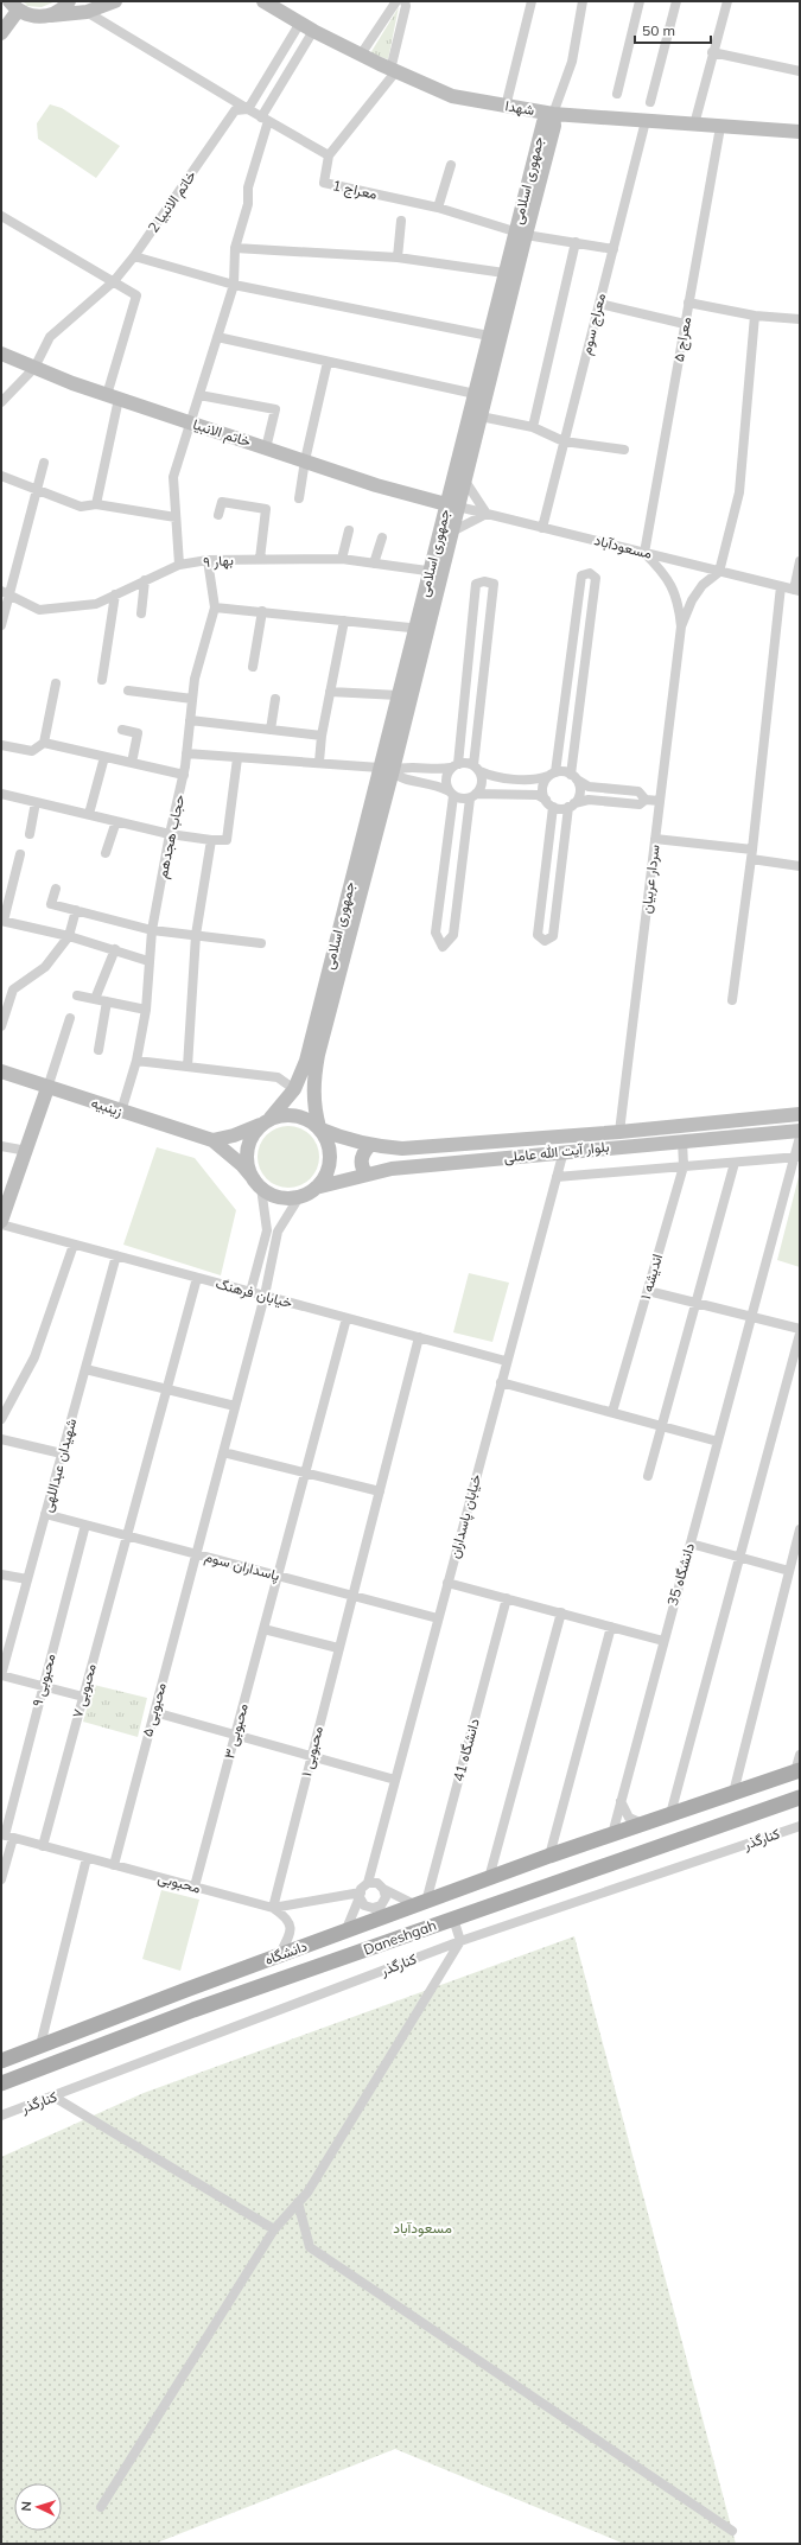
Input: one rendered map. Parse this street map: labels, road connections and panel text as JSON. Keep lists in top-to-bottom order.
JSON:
{
  "streets": {
    "main road": ["Daneshgah", "دانشگاه"],
    "street": [
      "شهدا",
      "جمهوری اسلامی",
      "معراج 1",
      "خاتم الانبیا 2",
      "معراج سوم",
      "معراج ۵",
      "خاتم الانبیا",
      "مسعودآباد",
      "بهار ۹",
      "حجاب هجدهم",
      "سردار عربیان",
      "زینبیه",
      "بلوار آیت‌ الله عاملی",
      "اندیشه ۱",
      "خیابان فرهنگ",
      "شهیدان عبداللهی",
      "خیابان پاسداران",
      "پاسداران سوم",
      "دانشگاه 35",
      "محبوبی ۹",
      "محبوبی ۷",
      "محبوبی ۵",
      "محبوبی ۳",
      "دانشگاه 41",
      "محبوبی ۱",
      "کنارگذر",
      "محبوبی"
    ]
  },
  "crossings": [
    ["شهدا", "جمهوری اسلامی"],
    ["شهدا", "معراج 1"],
    ["شهدا", "معراج سوم"],
    ["شهدا", "معراج ۵"],
    ["جمهوری اسلامی", "معراج 1"],
    ["جمهوری اسلامی", "خاتم الانبیا"],
    ["جمهوری اسلامی", "مسعودآباد"],
    ["جمهوری اسلامی", "بهار ۹"],
    ["جمهوری اسلامی", "زینبیه"],
    ["جمهوری اسلامی", "بلوار آیت‌ الله عاملی"],
    ["جمهوری اسلامی", "محبوبی ۵"],
    ["معراج 1", "معراج سوم"],
    ["خاتم الانبیا 2", "خاتم الانبیا"],
    ["معراج سوم", "مسعودآباد"],
    ["معراج ۵", "مسعودآباد"],
    ["خاتم الانبیا", "مسعودآباد"],
    ["بهار ۹", "حجاب هجدهم"],
    ["حجاب هجدهم", "زینبیه"],
    ["سردار عربیان", "بلوار آیت‌ الله عاملی"],
    ["زینبیه", "بلوار آیت‌ الله عاملی"],
    ["زینبیه", "محبوبی ۵"],
    ["بلوار آیت‌ الله عاملی", "اندیشه ۱"],
    ["بلوار آیت‌ الله عاملی", "خیابان پاسداران"],
    ["بلوار آیت‌ الله عاملی", "محبوبی ۵"],
    ["خیابان فرهنگ", "شهیدان عبداللهی"],
    ["خیابان فرهنگ", "خیابان پاسداران"],
    ["خیابان فرهنگ", "محبوبی ۷"],
    ["خیابان فرهنگ", "محبوبی ۵"],
    ["خیابان فرهنگ", "محبوبی ۳"],
    ["خیابان فرهنگ", "محبوبی ۱"],
    ["شهیدان عبداللهی", "پاسداران سوم"],
    ["خیابان پاسداران", "پاسداران سوم"],
    ["خیابان پاسداران", "محبوبی"],
    ["پاسداران سوم", "محبوبی ۹"],
    ["پاسداران سوم", "محبوبی ۷"],
    ["پاسداران سوم", "محبوبی ۵"],
    ["پاسداران سوم", "محبوبی ۳"],
    ["پاسداران سوم", "محبوبی ۱"],
    ["محبوبی ۹", "محبوبی"],
    ["محبوبی ۷", "محبوبی"],
    ["محبوبی ۵", "محبوبی"],
    ["محبوبی ۳", "محبوبی"],
    ["دانشگاه 41", "دانشگاه"],
    ["محبوبی ۱", "محبوبی"]
  ],
  "parks": ["مسعودآباد"],
  "scale_bar": "50 m",
  "north": "left"
}
